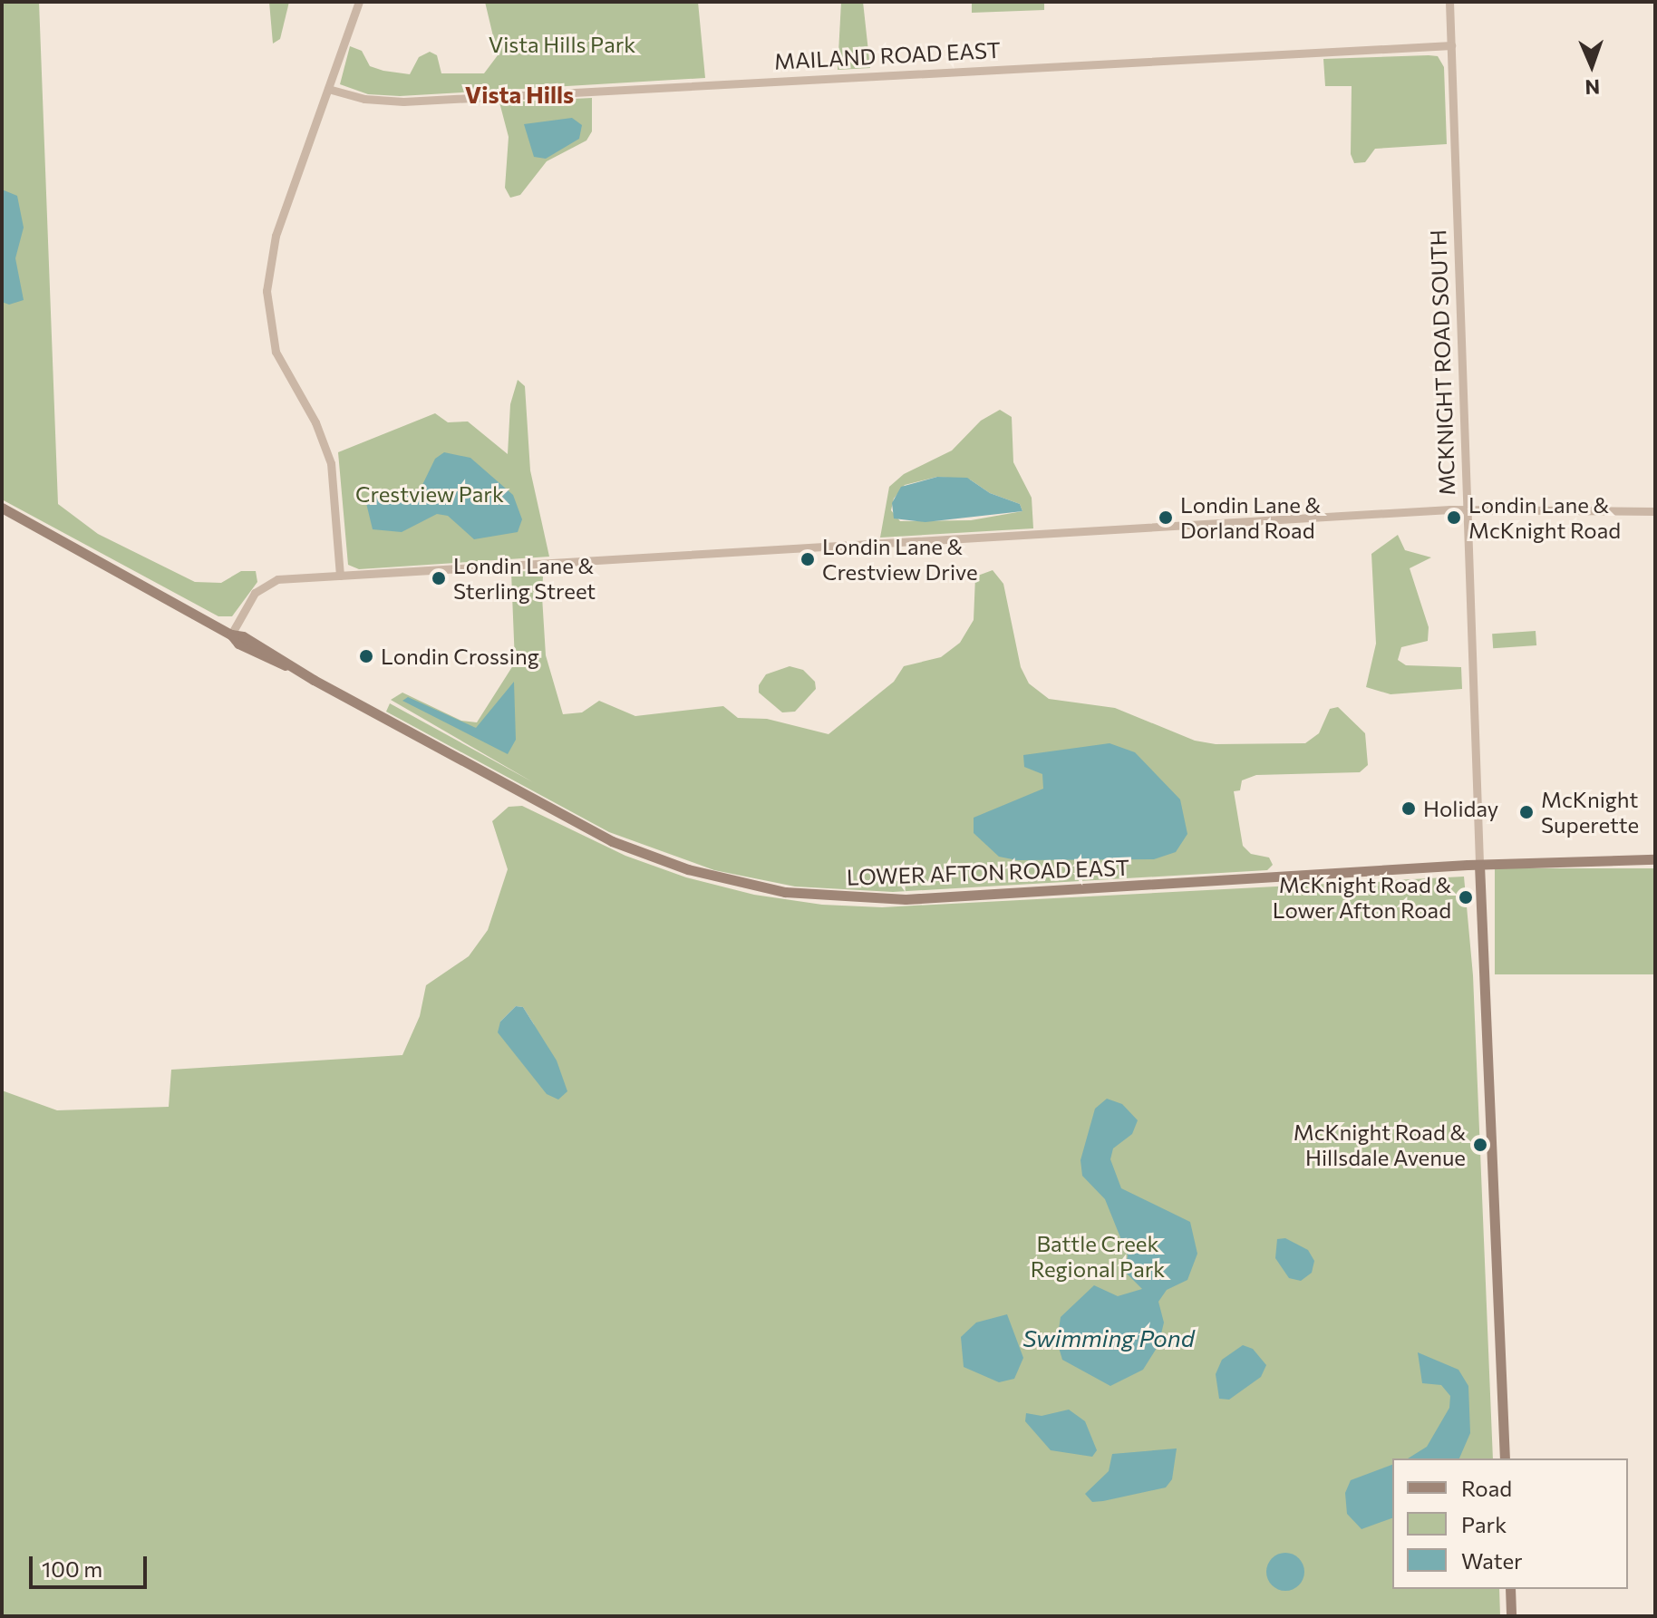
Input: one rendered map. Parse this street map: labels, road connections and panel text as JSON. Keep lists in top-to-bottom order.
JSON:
{
  "streets": {
    "main road": ["MCKNIGHT ROAD SOUTH", "LOWER AFTON ROAD EAST"],
    "street": ["MAILAND ROAD EAST"]
  },
  "crossings": [
    ["MAILAND ROAD EAST", "MCKNIGHT ROAD SOUTH"],
    ["MCKNIGHT ROAD SOUTH", "LOWER AFTON ROAD EAST"]
  ],
  "districts": ["Vista Hills"],
  "water": ["Swimming Pond"],
  "parks": ["Vista Hills Park", "Crestview Park", "Battle Creek Regional Park"],
  "places": [
    "Londin Lane & Dorland Road",
    "Londin Lane & McKnight Road",
    "Londin Lane & Crestview Drive",
    "Londin Lane & Sterling Street",
    "Londin Crossing",
    "Holiday",
    "McKnight Superette",
    "McKnight Road & Lower Afton Road",
    "McKnight Road & Hillsdale Avenue"
  ],
  "legend": ["Road", "Park", "Water"],
  "scale_bar": "100 m",
  "north": "bottom"
}
